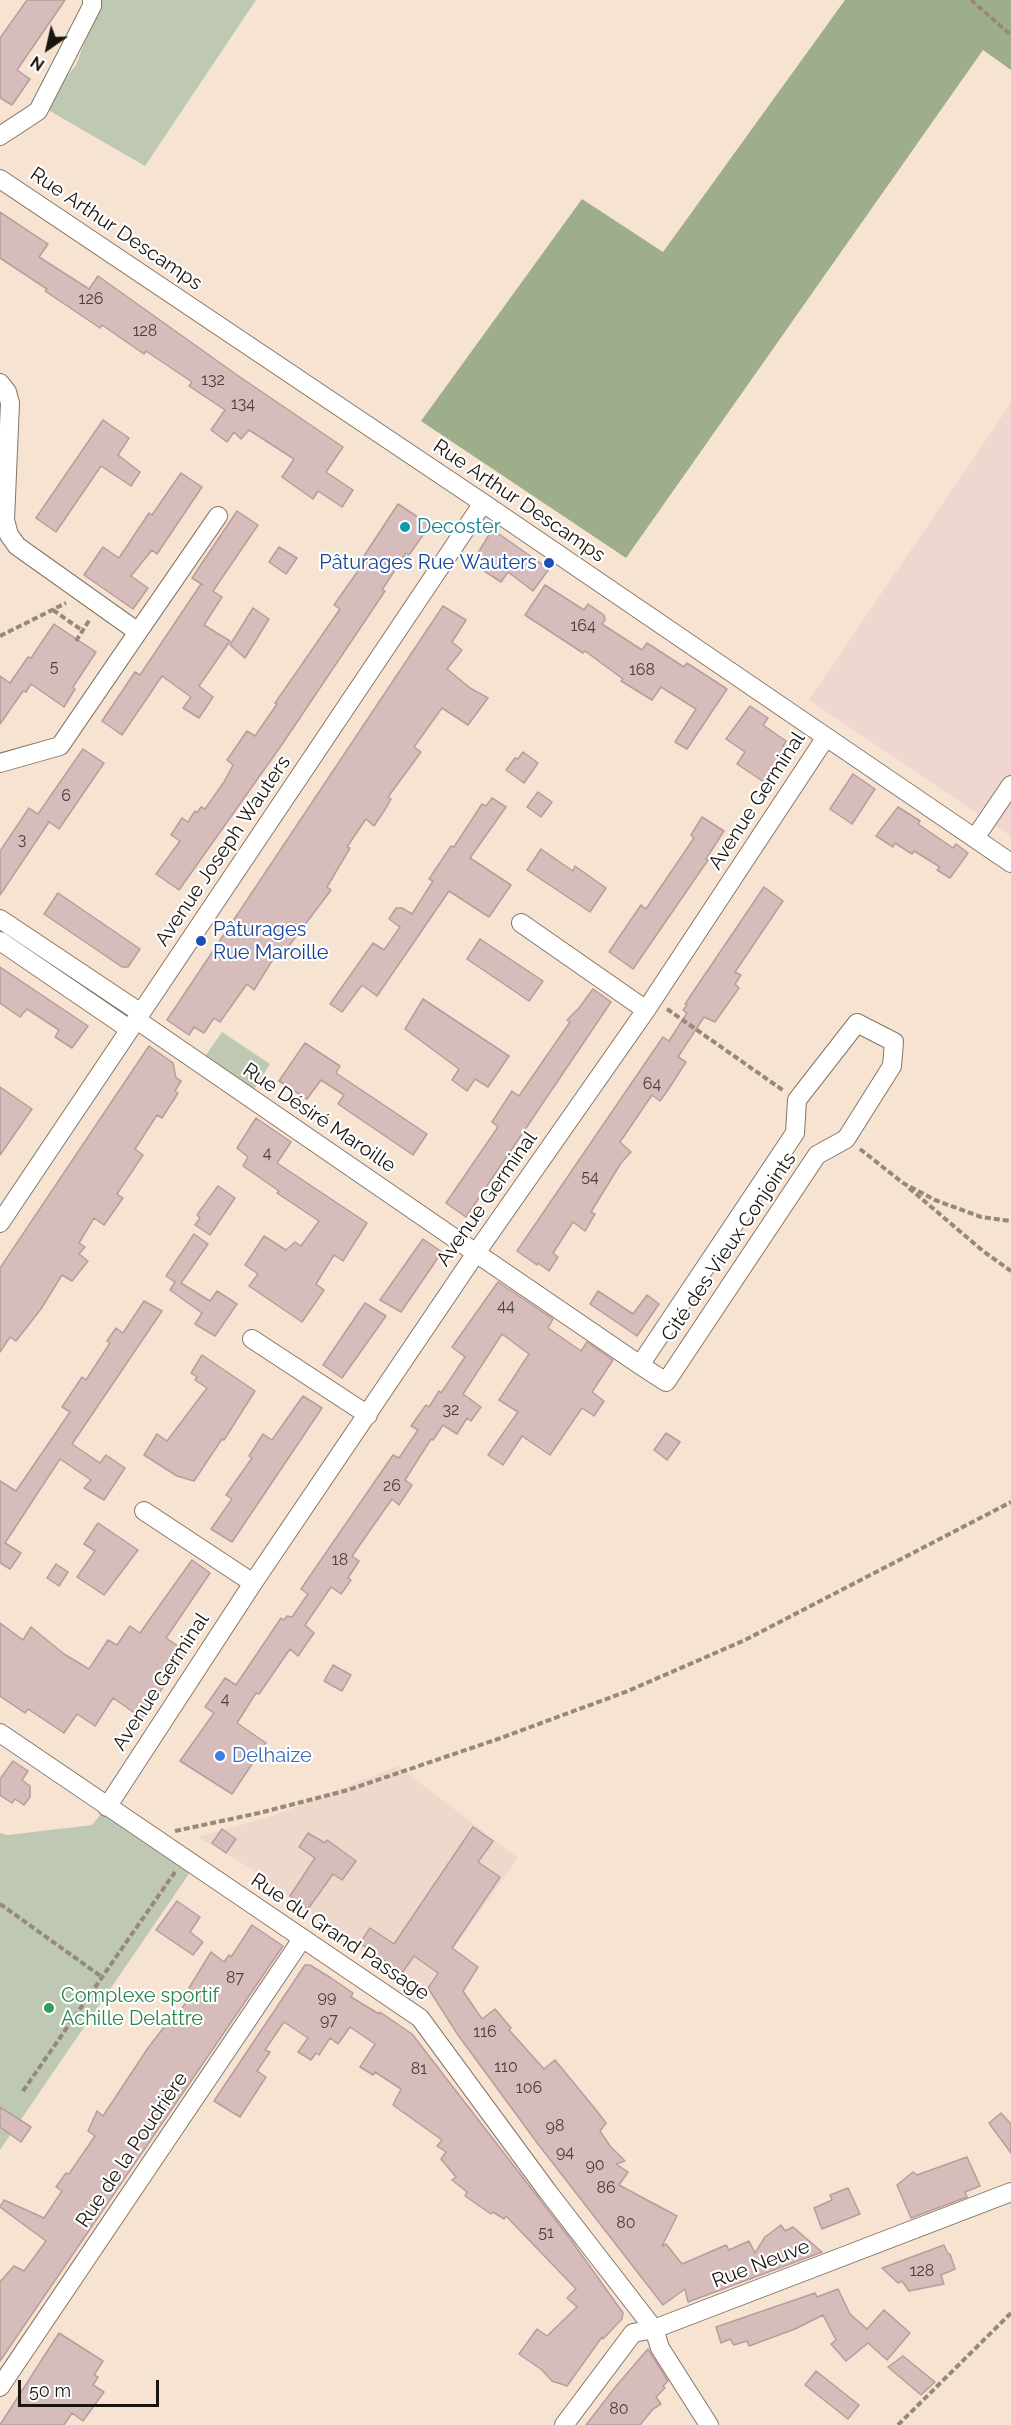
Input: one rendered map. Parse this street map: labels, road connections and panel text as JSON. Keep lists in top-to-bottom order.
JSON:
{
  "streets": {
    "street": [
      "Rue Arthur Descamps",
      "Avenue Germinal",
      "Avenue Joseph Wauters",
      "Rue Désiré Maroille",
      "Cité des Vieux Conjoints",
      "Rue du Grand Passage",
      "Rue de la Poudrière",
      "Rue Neuve"
    ]
  },
  "crossings": [
    ["Rue Arthur Descamps", "Avenue Germinal"],
    ["Rue Arthur Descamps", "Avenue Joseph Wauters"],
    ["Avenue Germinal", "Rue Désiré Maroille"],
    ["Avenue Germinal", "Cité des Vieux Conjoints"],
    ["Avenue Germinal", "Rue du Grand Passage"],
    ["Avenue Joseph Wauters", "Rue Désiré Maroille"],
    ["Rue Désiré Maroille", "Cité des Vieux Conjoints"],
    ["Rue du Grand Passage", "Rue de la Poudrière"],
    ["Rue du Grand Passage", "Rue Neuve"]
  ],
  "places": [
    "Decoster",
    "Pâturages Rue Wauters",
    "Pâturages Rue Maroille",
    "Delhaize",
    "Complexe sportif Achille Delattre"
  ],
  "house_numbers": [
    "126",
    "128",
    "132",
    "134",
    "164",
    "5",
    "168",
    "6",
    "3",
    "64",
    "4",
    "54",
    "44",
    "32",
    "26",
    "18",
    "4",
    "87",
    "99",
    "97",
    "116",
    "110",
    "81",
    "106",
    "98",
    "94",
    "90",
    "86",
    "80",
    "51",
    "128",
    "80"
  ],
  "scale_bar": "50 m",
  "north": "bottom left"
}
